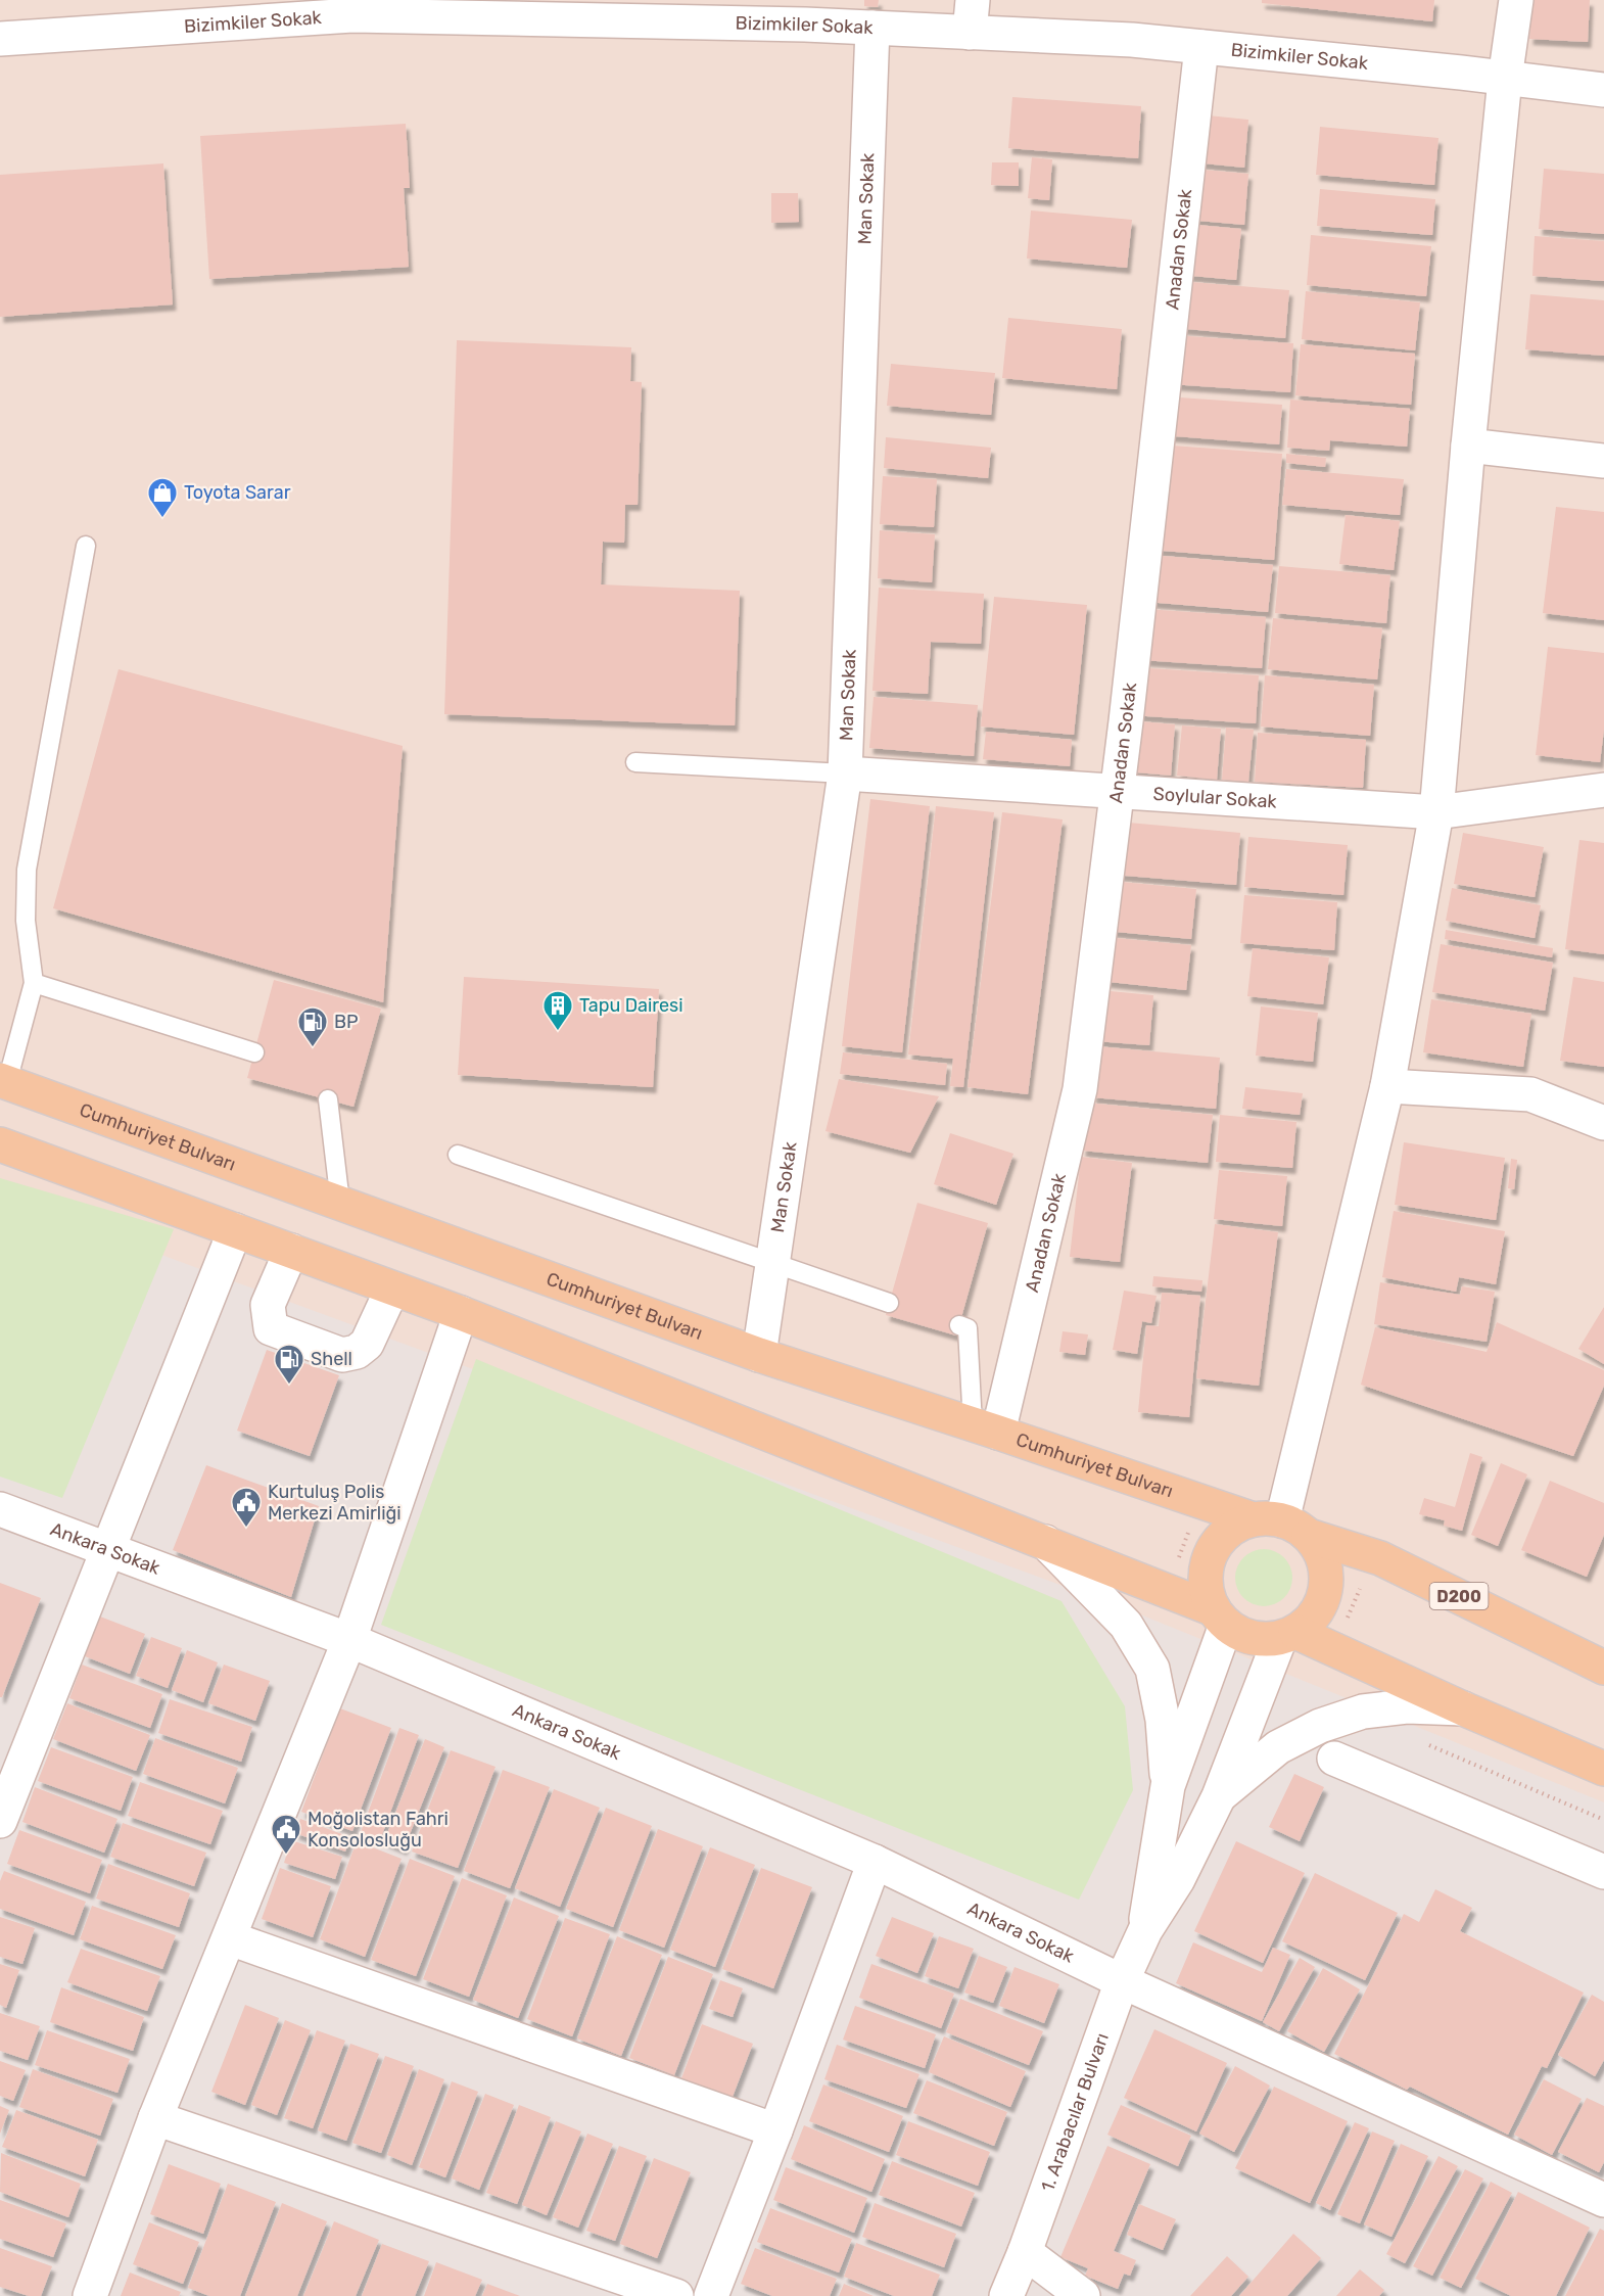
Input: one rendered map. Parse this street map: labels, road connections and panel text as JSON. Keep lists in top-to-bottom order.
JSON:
{
  "streets": {
    "main road": ["Cumhuriyet Bulvarı", "D200"],
    "street": [
      "Bizimkiler Sokak",
      "Man Sokak",
      "Anadan Sokak",
      "Soylular Sokak",
      "Ankara Sokak",
      "1. Arabacılar Bulvarı"
    ]
  },
  "crossings": [
    ["Bizimkiler Sokak", "Man Sokak"],
    ["Bizimkiler Sokak", "Anadan Sokak"],
    ["Man Sokak", "Soylular Sokak"],
    ["Man Sokak", "Cumhuriyet Bulvarı"],
    ["Anadan Sokak", "Soylular Sokak"],
    ["Anadan Sokak", "Cumhuriyet Bulvarı"],
    ["Cumhuriyet Bulvarı", "1. Arabacılar Bulvarı"],
    ["Ankara Sokak", "1. Arabacılar Bulvarı"]
  ],
  "places": {
    "shop": ["Toyota Sarar"],
    "building": ["Tapu Dairesi"],
    "fuel station": ["BP", "Shell"],
    "public building": ["Kurtuluş Polis Merkezi Amirliği", "Moğolistan Fahri Konsolosluğu"]
  }
}
